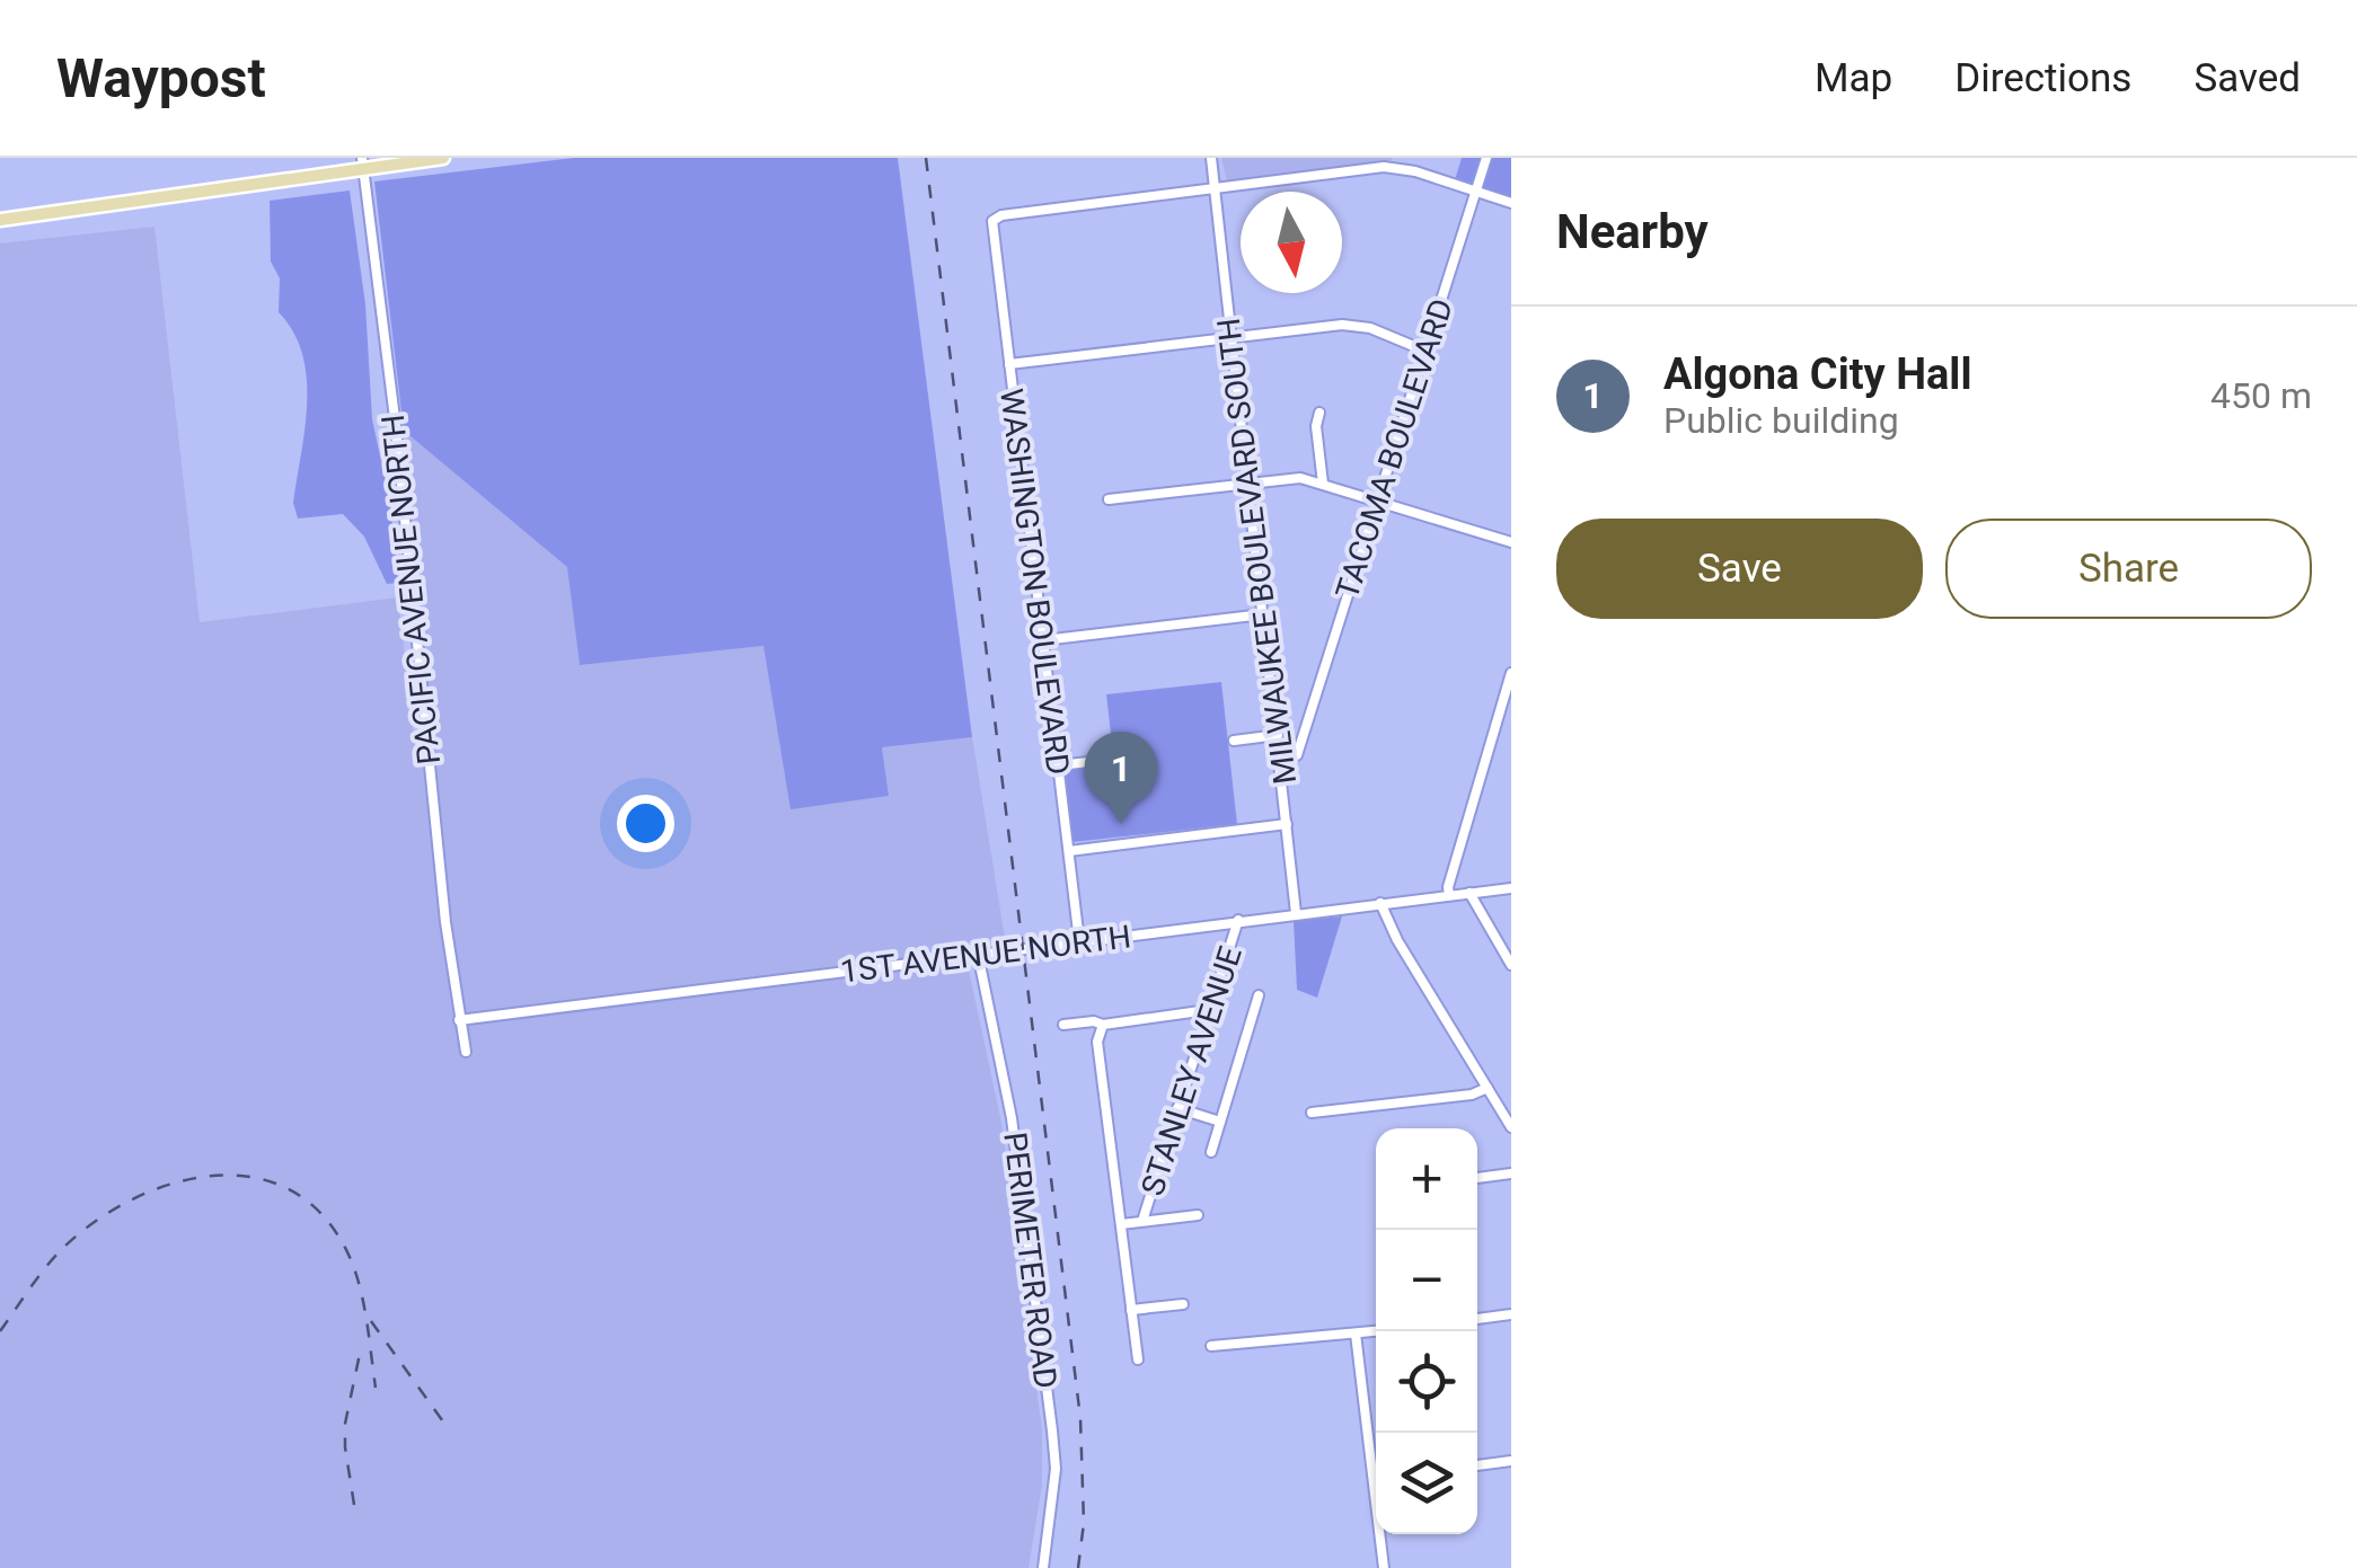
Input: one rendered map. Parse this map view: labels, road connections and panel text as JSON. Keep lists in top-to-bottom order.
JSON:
{
  "streets": {
    "street": [
      "TACOMA BOULEVARD",
      "MILWAUKEE BOULEVARD SOUTH",
      "WASHINGTON BOULEVARD",
      "PACIFIC AVENUE NORTH",
      "1ST AVENUE NORTH",
      "STANLEY AVENUE",
      "PERIMETER ROAD"
    ]
  },
  "crossings": [
    ["MILWAUKEE BOULEVARD SOUTH", "WASHINGTON BOULEVARD"],
    ["MILWAUKEE BOULEVARD SOUTH", "1ST AVENUE NORTH"],
    ["WASHINGTON BOULEVARD", "1ST AVENUE NORTH"],
    ["PACIFIC AVENUE NORTH", "1ST AVENUE NORTH"],
    ["1ST AVENUE NORTH", "STANLEY AVENUE"],
    ["1ST AVENUE NORTH", "PERIMETER ROAD"]
  ],
  "north": "bottom",
  "page": {
    "header": "Waypost",
    "nav": ["Map", "Directions", "Saved"],
    "heading": "Nearby",
    "list": [
      {
        "mark": "1",
        "name": "Algona City Hall",
        "note": "Public building",
        "value": "450 m"
      }
    ],
    "buttons": ["Save", "Share"],
    "pins": "1",
    "map_buttons": ["+", "−"]
  }
}
